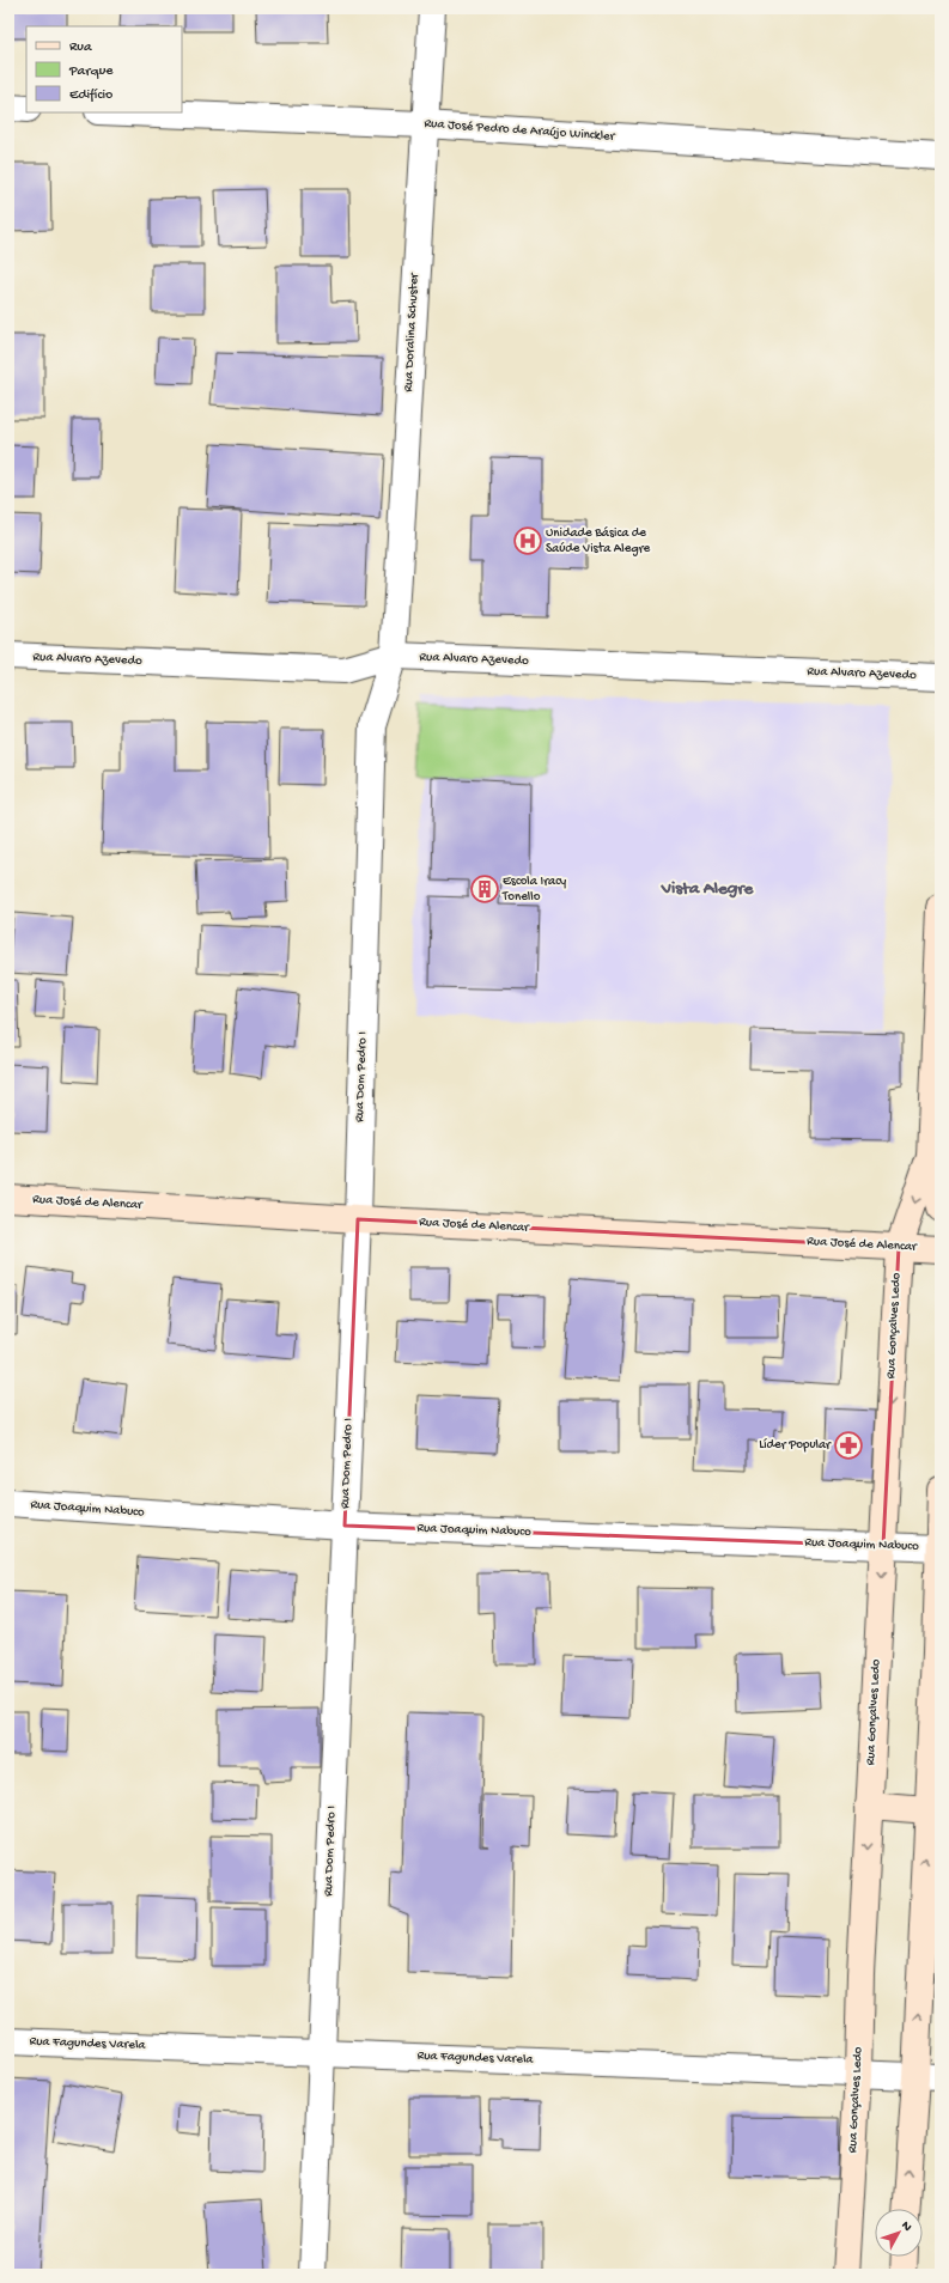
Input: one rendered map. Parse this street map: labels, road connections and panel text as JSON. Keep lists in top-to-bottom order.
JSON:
{
  "streets": {
    "street": [
      "Rua José Pedro de Araújo Winckler",
      "Rua Doralina Schuster",
      "Rua Alvaro Azevedo",
      "Rua Dom Pedro I",
      "Rua José de Alencar",
      "Rua Gonçalves Ledo",
      "Rua Joaquim Nabuco",
      "Rua Fagundes Varela"
    ]
  },
  "crossings": [
    ["Rua José Pedro de Araújo Winckler", "Rua Doralina Schuster"],
    ["Rua Doralina Schuster", "Rua Alvaro Azevedo"],
    ["Rua Doralina Schuster", "Rua Dom Pedro I"],
    ["Rua Alvaro Azevedo", "Rua Dom Pedro I"],
    ["Rua Dom Pedro I", "Rua José de Alencar"],
    ["Rua Dom Pedro I", "Rua Joaquim Nabuco"],
    ["Rua Dom Pedro I", "Rua Fagundes Varela"],
    ["Rua José de Alencar", "Rua Gonçalves Ledo"],
    ["Rua Gonçalves Ledo", "Rua Joaquim Nabuco"],
    ["Rua Gonçalves Ledo", "Rua Fagundes Varela"]
  ],
  "districts": ["Vista Alegre"],
  "places": {
    "hospital": ["Unidade Básica de Saúde Vista Alegre"],
    "building": ["Escola Iracy Tonello"],
    "pharmacy": ["Líder Popular"]
  },
  "legend": ["Rua", "Parque", "Edifício"],
  "north": "top right"
}
